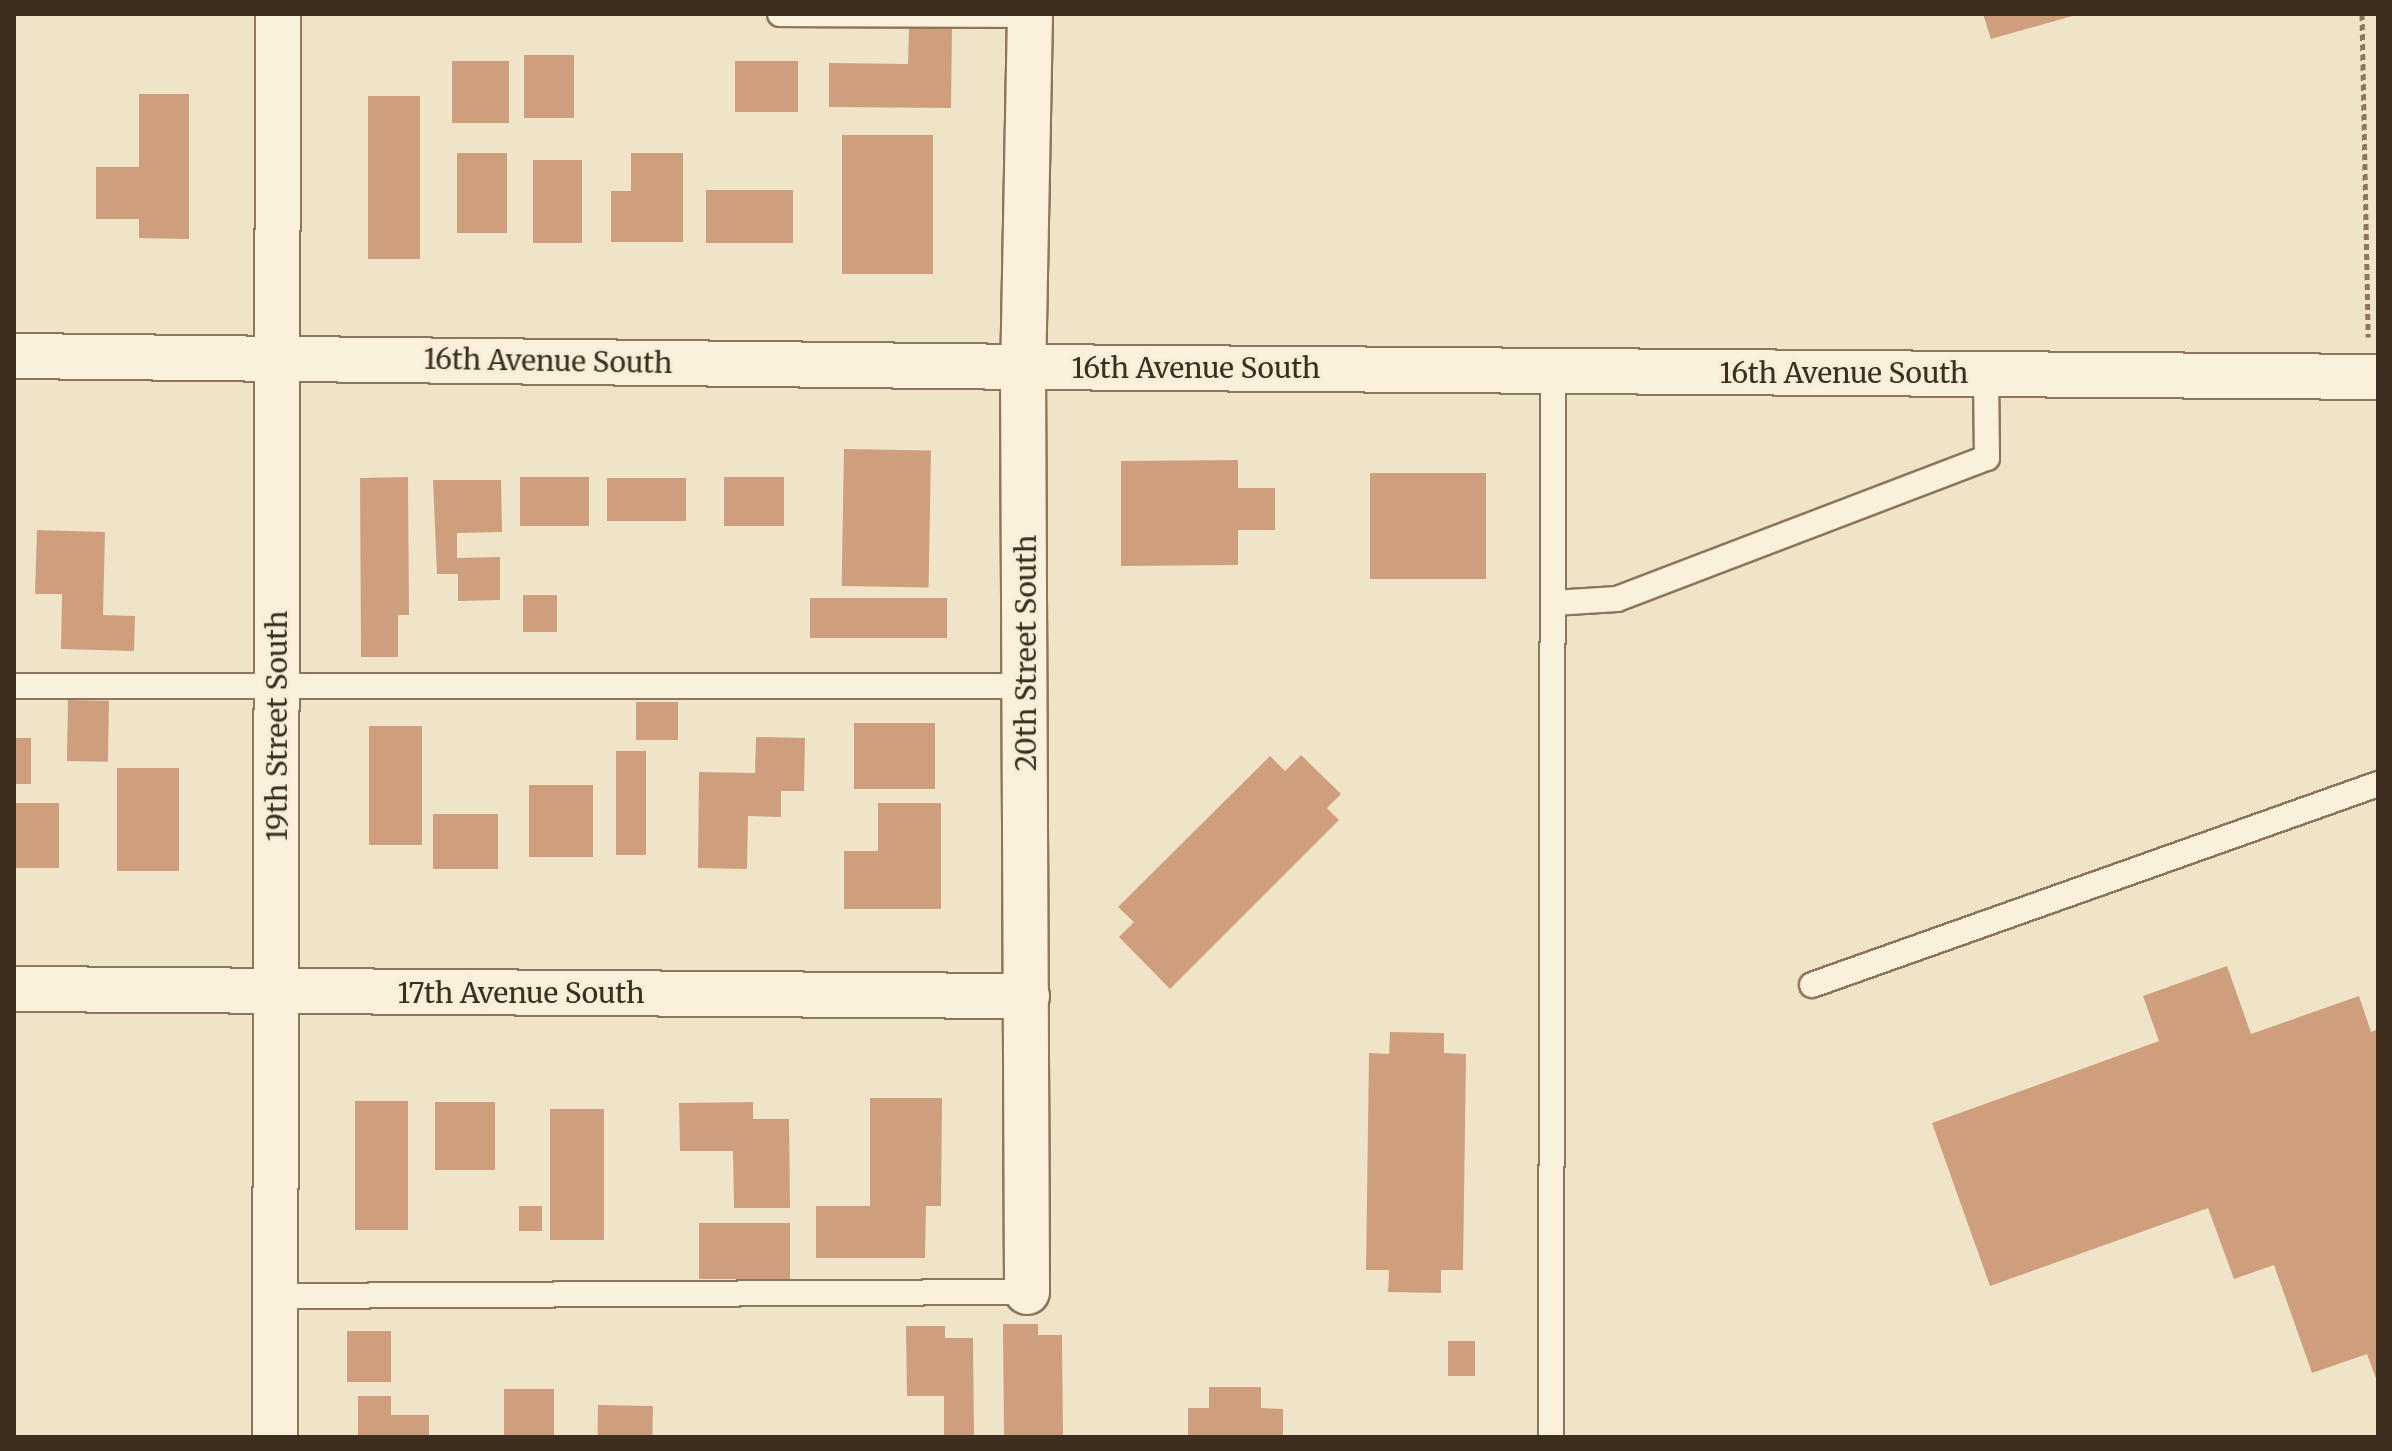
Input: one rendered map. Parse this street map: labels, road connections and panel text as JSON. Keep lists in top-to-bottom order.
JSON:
{
  "streets": {
    "street": [
      "16th Avenue South",
      "20th Street South",
      "19th Street South",
      "17th Avenue South"
    ]
  },
  "crossings": [
    ["16th Avenue South", "20th Street South"],
    ["16th Avenue South", "19th Street South"],
    ["20th Street South", "17th Avenue South"],
    ["19th Street South", "17th Avenue South"]
  ]
}
